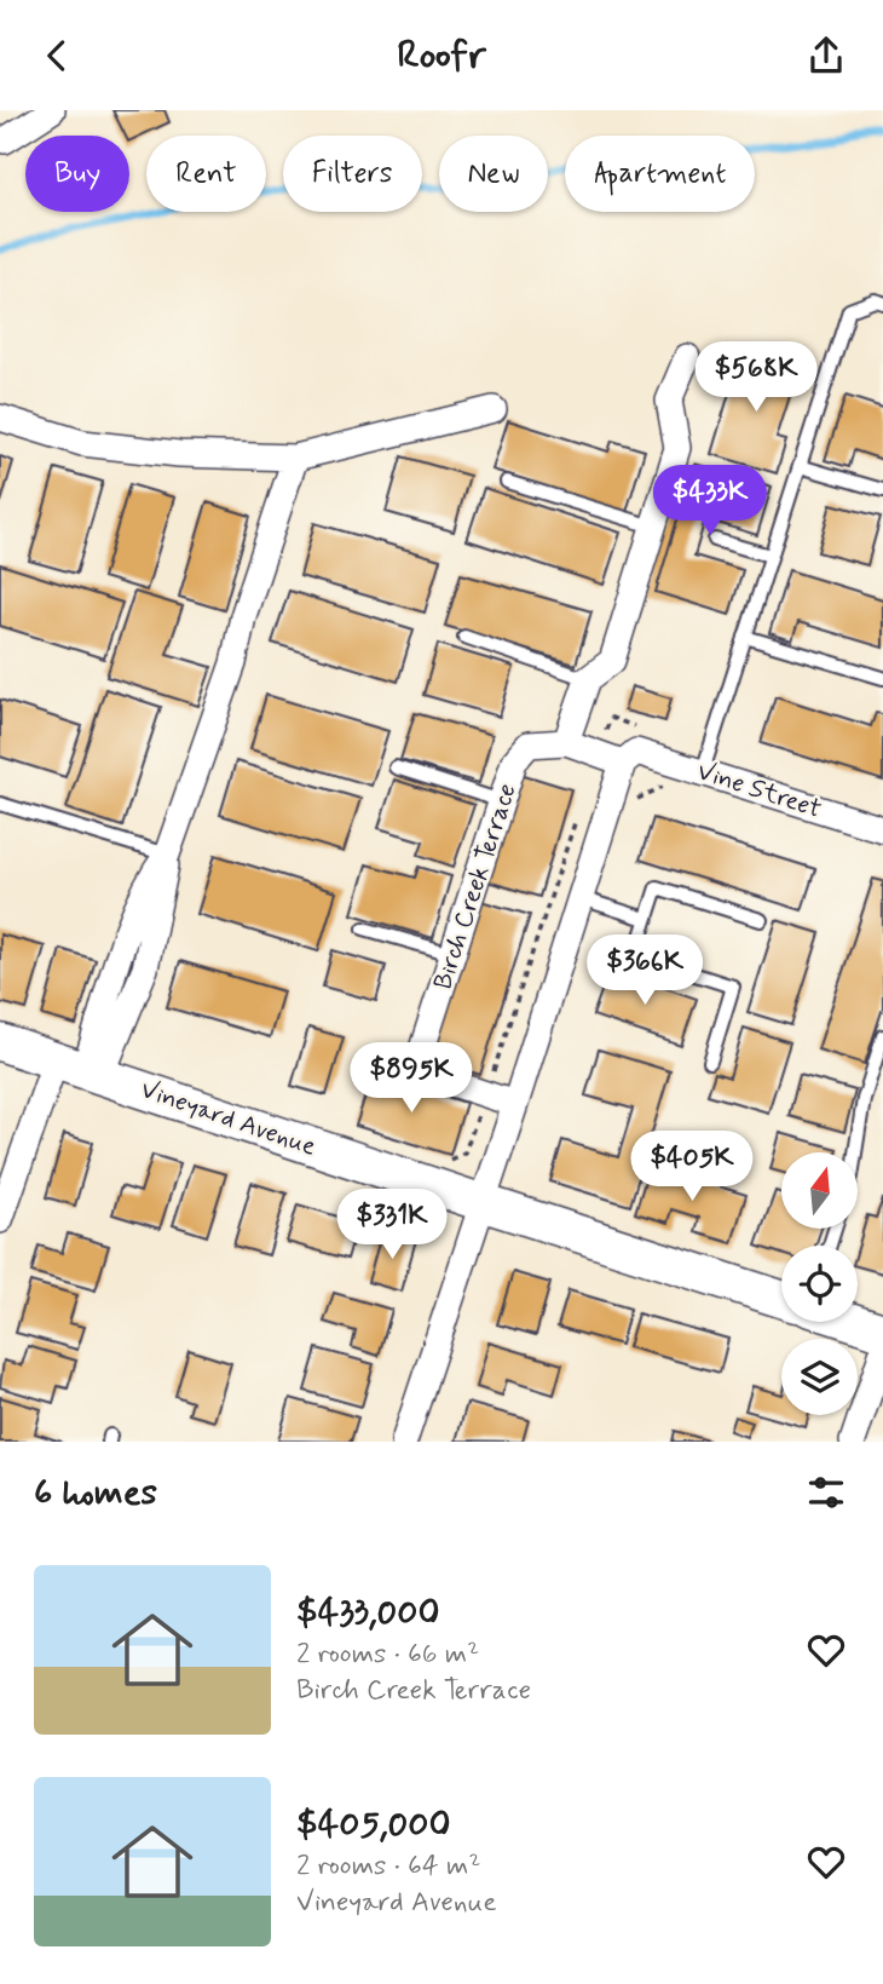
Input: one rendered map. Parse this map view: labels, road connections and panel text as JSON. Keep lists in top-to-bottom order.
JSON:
{
  "streets": {
    "street": ["Vine Street", "Birch Creek Terrace", "Vineyard Avenue"]
  },
  "crossings": [
    ["Vine Street", "Birch Creek Terrace"]
  ],
  "north": "top",
  "page": {
    "header": "Roofr",
    "chip": [
      "Buy",
      "Rent",
      "Filters",
      "New",
      "Apartment"
    ],
    "price": [
      "$568K",
      "$433K",
      "$366K",
      "$895K",
      "$405K",
      "$331K"
    ],
    "heading": "6 homes",
    "list": [
      {
        "name": "$433,000",
        "note": "2 rooms · 66 m² · Birch Creek Terrace"
      },
      {
        "name": "$405,000",
        "note": "2 rooms · 64 m² · Vineyard Avenue"
      }
    ]
  }
}
